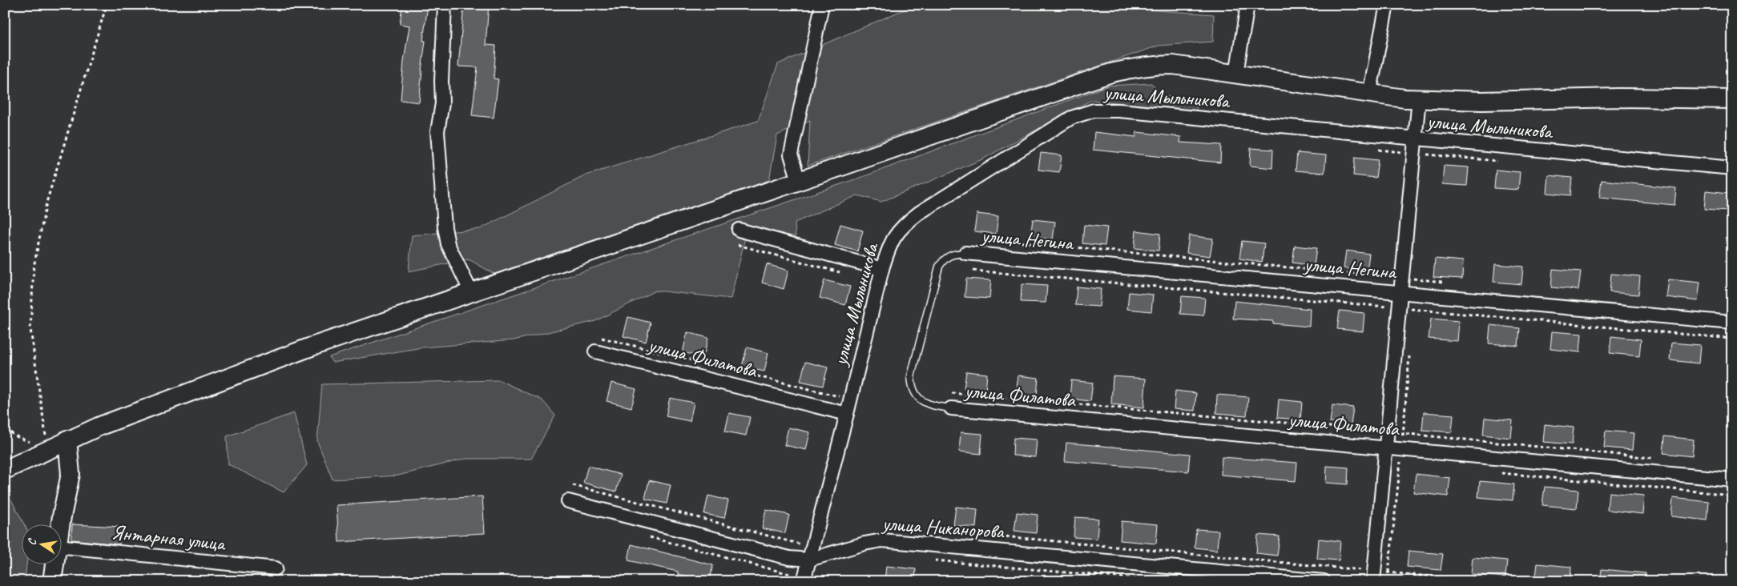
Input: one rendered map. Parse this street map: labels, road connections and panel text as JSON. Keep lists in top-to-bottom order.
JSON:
{
  "streets": {
    "street": [
      "улица Мыльникова",
      "улица Негина",
      "улица Филатова",
      "улица Никанорова",
      "Янтарная улица"
    ]
  },
  "crossings": [
    ["улица Мыльникова", "улица Филатова"],
    ["улица Мыльникова", "улица Никанорова"]
  ],
  "north": "left"
}
